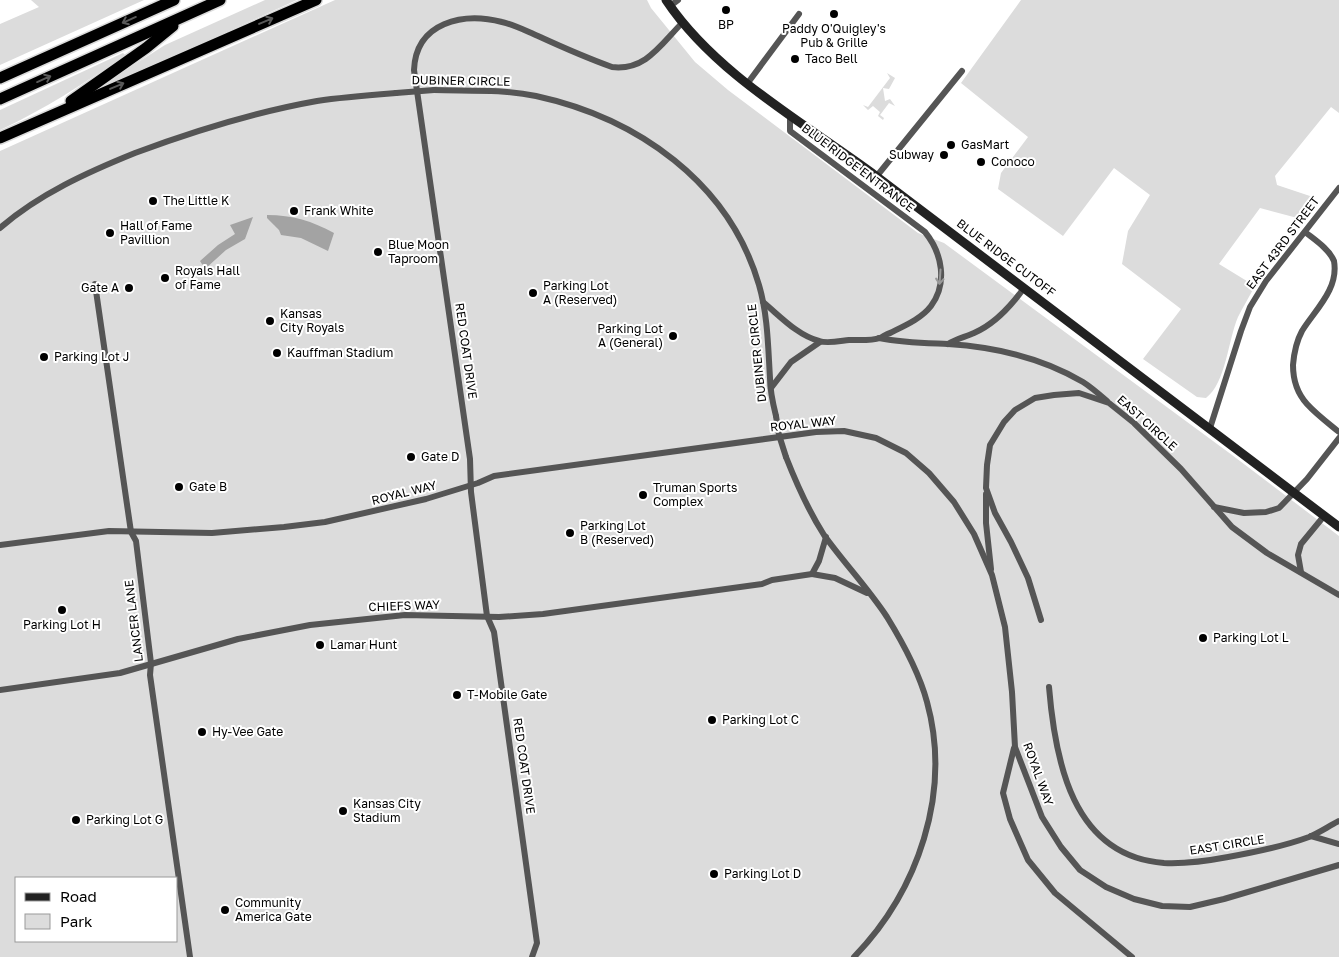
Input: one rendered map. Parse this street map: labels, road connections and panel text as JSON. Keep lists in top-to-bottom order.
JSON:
{
  "streets": {
    "main road": ["BLUE RIDGE CUTOFF"],
    "street": [
      "DUBINER CIRCLE",
      "BLUE RIDGE ENTRANCE",
      "EAST 43RD STREET",
      "RED COAT DRIVE",
      "EAST CIRCLE",
      "ROYAL WAY",
      "CHIEFS WAY",
      "LANCER LANE"
    ]
  },
  "crossings": [
    ["DUBINER CIRCLE", "CHIEFS WAY"],
    ["BLUE RIDGE ENTRANCE", "BLUE RIDGE CUTOFF"],
    ["EAST 43RD STREET", "BLUE RIDGE CUTOFF"],
    ["BLUE RIDGE CUTOFF", "RED COAT DRIVE"],
    ["RED COAT DRIVE", "ROYAL WAY"],
    ["RED COAT DRIVE", "CHIEFS WAY"],
    ["EAST CIRCLE", "ROYAL WAY"],
    ["ROYAL WAY", "LANCER LANE"],
    ["CHIEFS WAY", "LANCER LANE"]
  ],
  "places": [
    "BP",
    "Paddy O'Quigley's Pub & Grille",
    "Taco Bell",
    "GasMart",
    "Subway",
    "Conoco",
    "The Little K",
    "Frank White",
    "Hall of Fame Pavillion",
    "Blue Moon Taproom",
    "Royals Hall of Fame",
    "Gate A",
    "Parking Lot A (Reserved)",
    "Kansas City Royals",
    "Parking Lot A (General)",
    "Kauffman Stadium",
    "Parking Lot J",
    "Gate D",
    "Gate B",
    "Truman Sports Complex",
    "Parking Lot B (Reserved)",
    "Parking Lot H",
    "Parking Lot L",
    "Lamar Hunt",
    "T-Mobile Gate",
    "Parking Lot C",
    "Hy-Vee Gate",
    "Kansas City Stadium",
    "Parking Lot G",
    "Parking Lot D",
    "Community America Gate"
  ],
  "legend": ["Road", "Park"]
}
